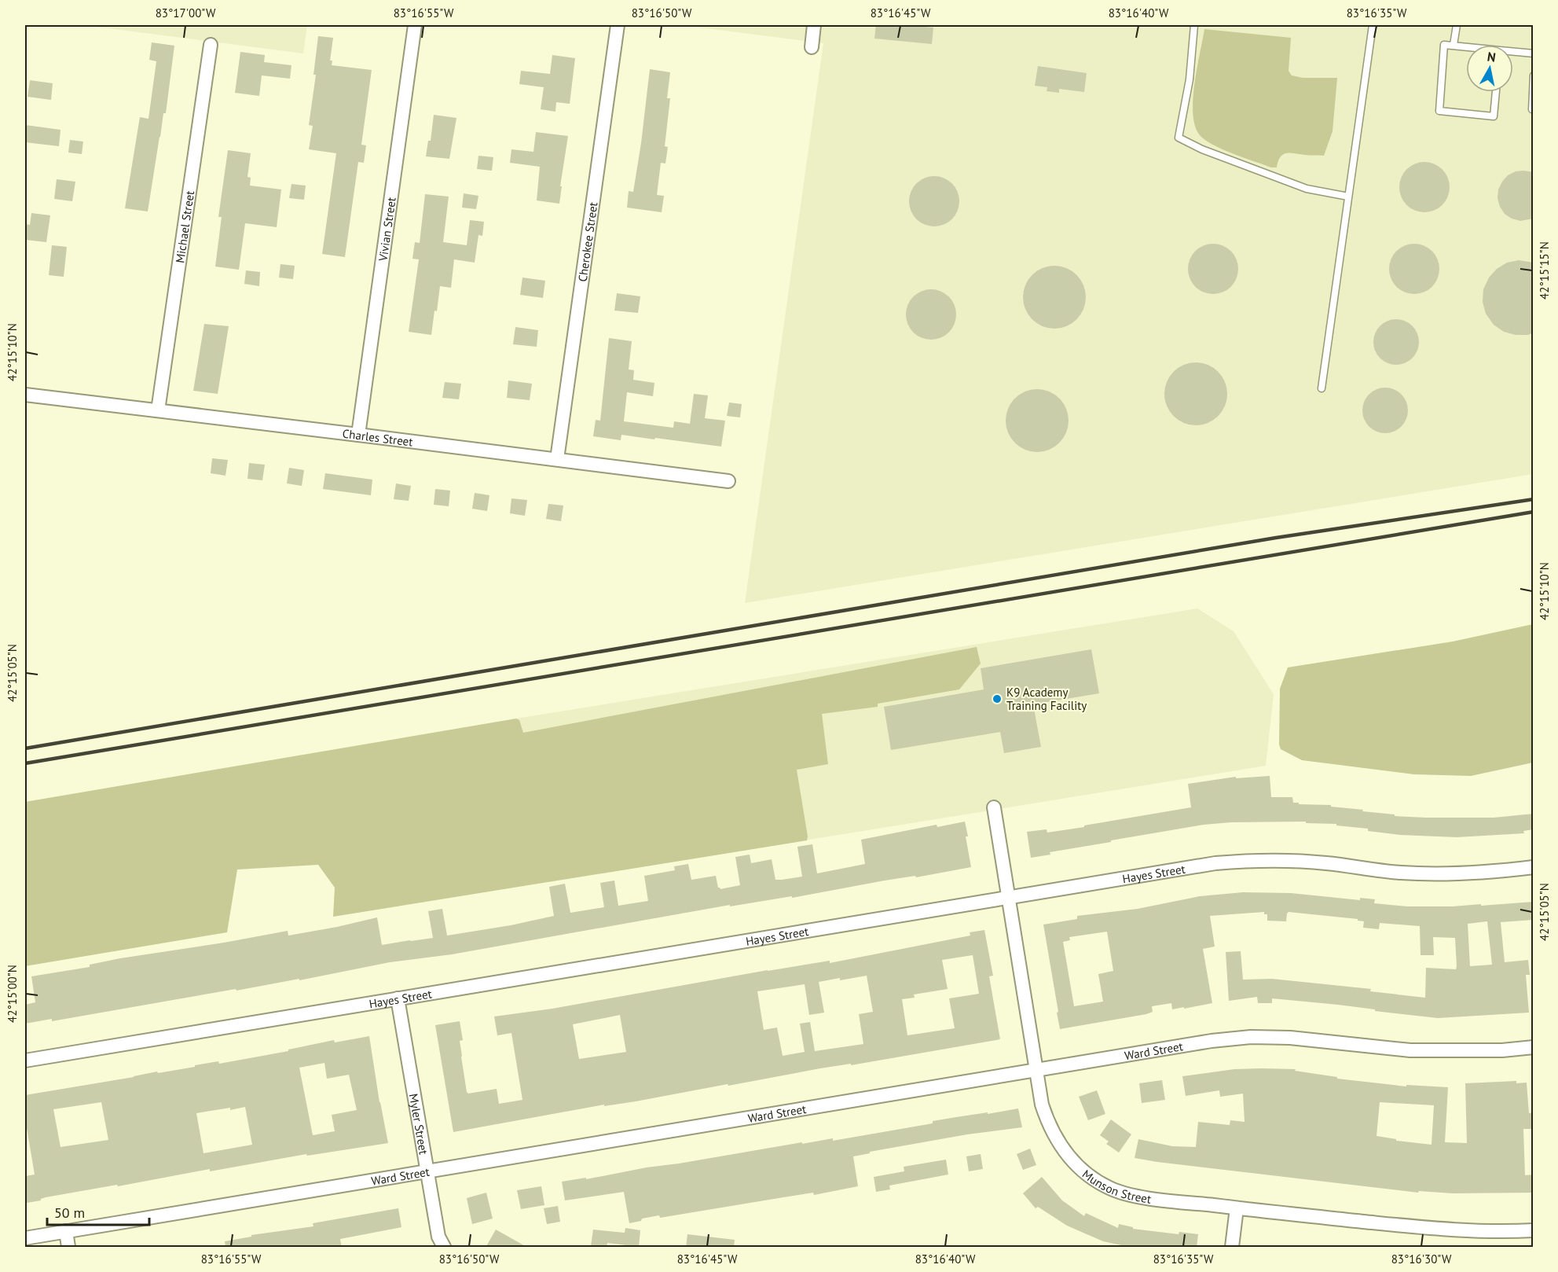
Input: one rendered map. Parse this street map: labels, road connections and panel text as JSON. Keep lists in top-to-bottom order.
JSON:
{
  "streets": {
    "street": [
      "Michael Street",
      "Vivian Street",
      "Cherokee Street",
      "Charles Street",
      "Hayes Street",
      "Ward Street",
      "Myler Street",
      "Munson Street"
    ]
  },
  "crossings": [
    ["Michael Street", "Charles Street"],
    ["Vivian Street", "Charles Street"],
    ["Cherokee Street", "Charles Street"],
    ["Hayes Street", "Myler Street"],
    ["Hayes Street", "Munson Street"],
    ["Ward Street", "Myler Street"],
    ["Ward Street", "Munson Street"]
  ],
  "places": ["K9 Academy Training Facility"],
  "scale_bar": "50 m",
  "north": "top",
  "coordinates": [
    "83°17'00\"W",
    "83°16'55\"W",
    "83°16'50\"W",
    "83°16'45\"W",
    "83°16'40\"W",
    "83°16'35\"W",
    "42°15'15\"N",
    "42°15'10\"N",
    "42°15'05\"N",
    "42°15'00\"N",
    "83°16'30\"W"
  ]
}
